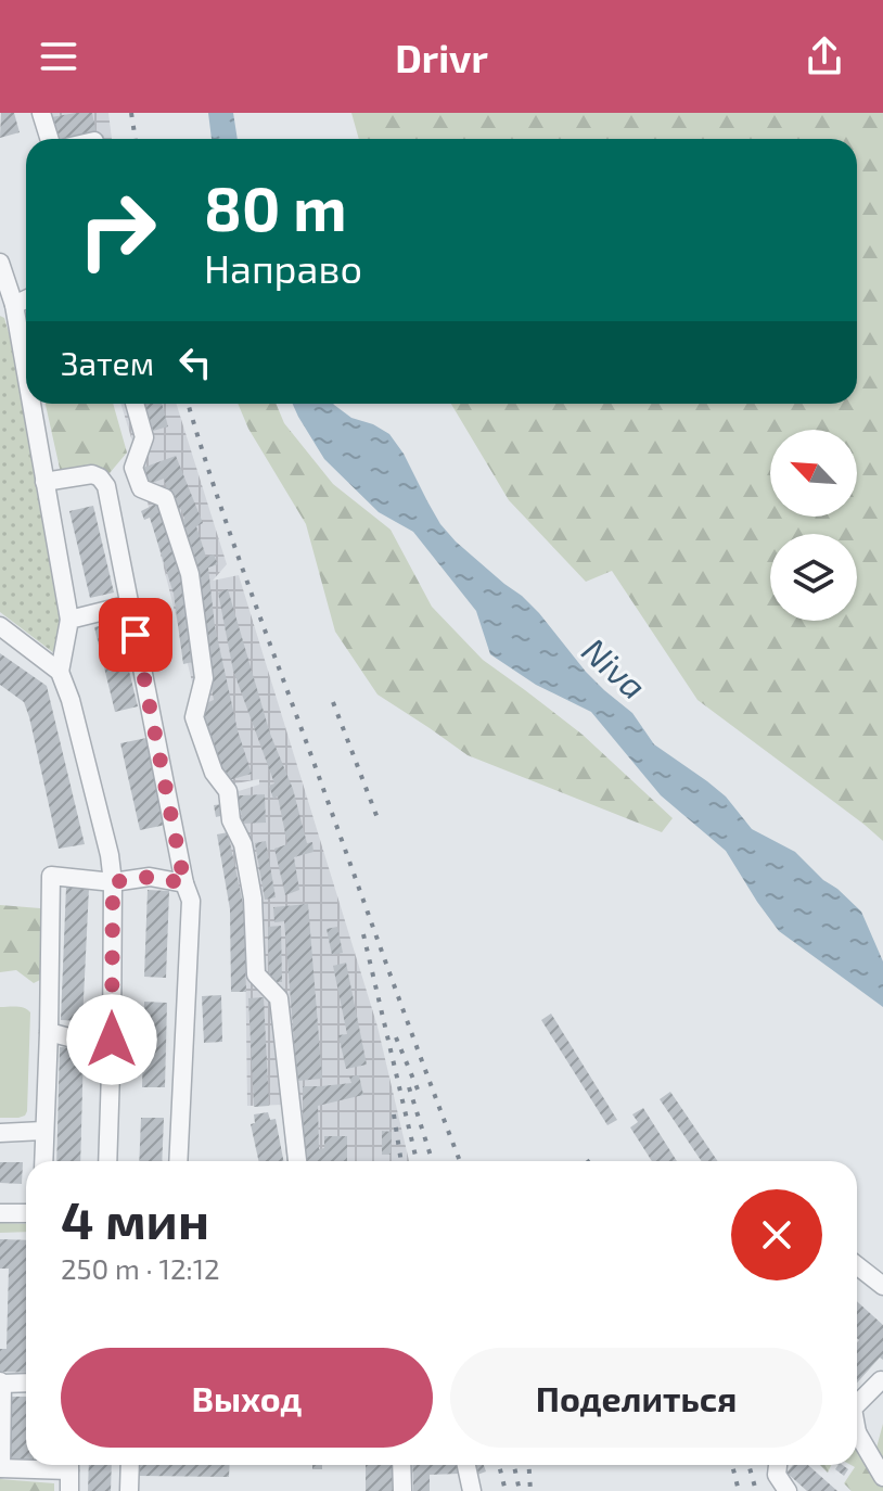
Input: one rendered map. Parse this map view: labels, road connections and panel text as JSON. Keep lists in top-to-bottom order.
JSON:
{
  "water": ["Niva"],
  "north": "top left",
  "page": {
    "header": "Drivr",
    "turn": ["80 m", "Направо"],
    "then": "Затем",
    "heading": ["4 мин", "250 m · 12:12"],
    "buttons": ["Выход", "Поделиться"]
  }
}
